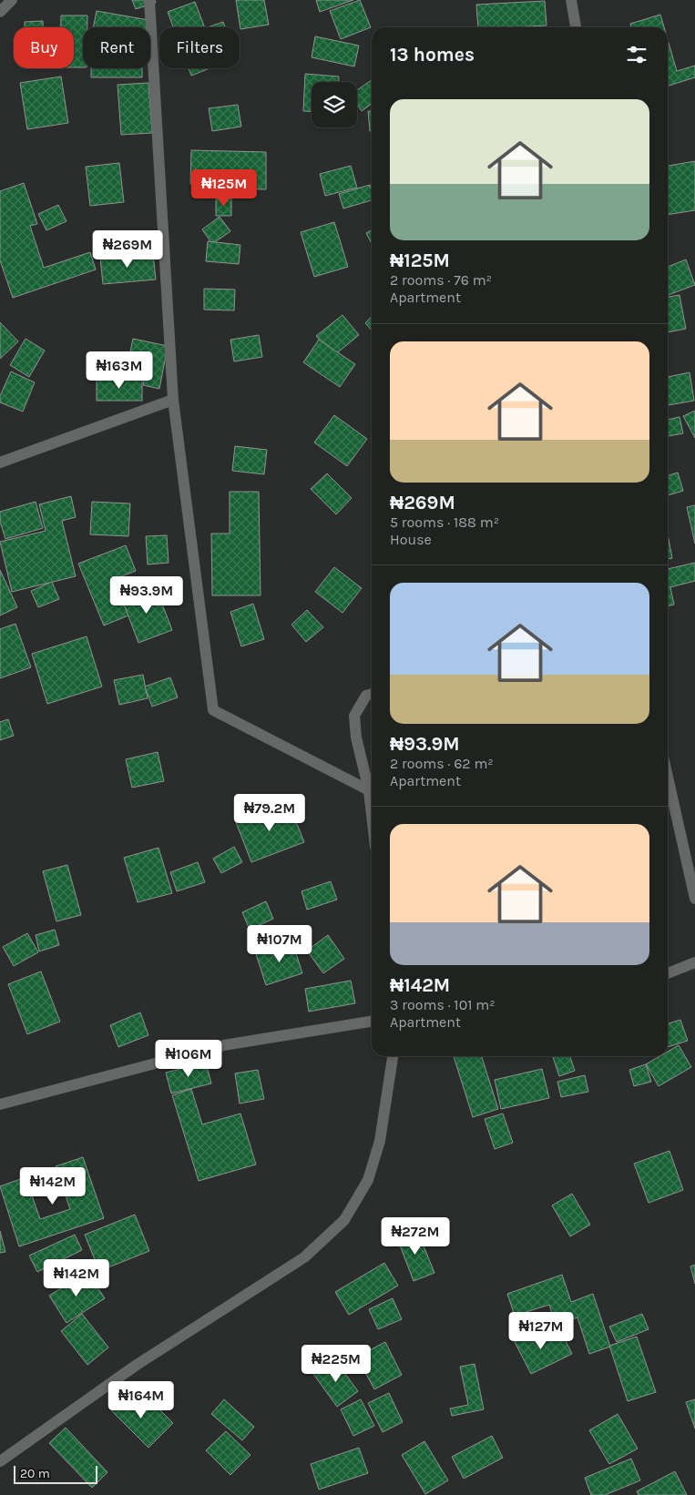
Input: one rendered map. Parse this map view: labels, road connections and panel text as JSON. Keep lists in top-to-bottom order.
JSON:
{
  "scale_bar": "20 m",
  "page": {
    "chip": ["Buy", "Rent", "Filters"],
    "heading": "13 homes",
    "list": [
      {
        "name": "₦125M",
        "note": "2 rooms · 76 m² · Apartment"
      },
      {
        "name": "₦269M",
        "note": "5 rooms · 188 m² · House"
      },
      {
        "name": "₦93.9M",
        "note": "2 rooms · 62 m² · Apartment"
      },
      {
        "name": "₦142M",
        "note": "3 rooms · 101 m² · Apartment"
      }
    ],
    "price": [
      "₦125M",
      "₦269M",
      "₦163M",
      "₦93.9M",
      "₦79.2M",
      "₦107M",
      "₦106M",
      "₦142M",
      "₦272M",
      "₦142M",
      "₦127M",
      "₦225M",
      "₦164M"
    ],
    "scale": "20 m"
  }
}
